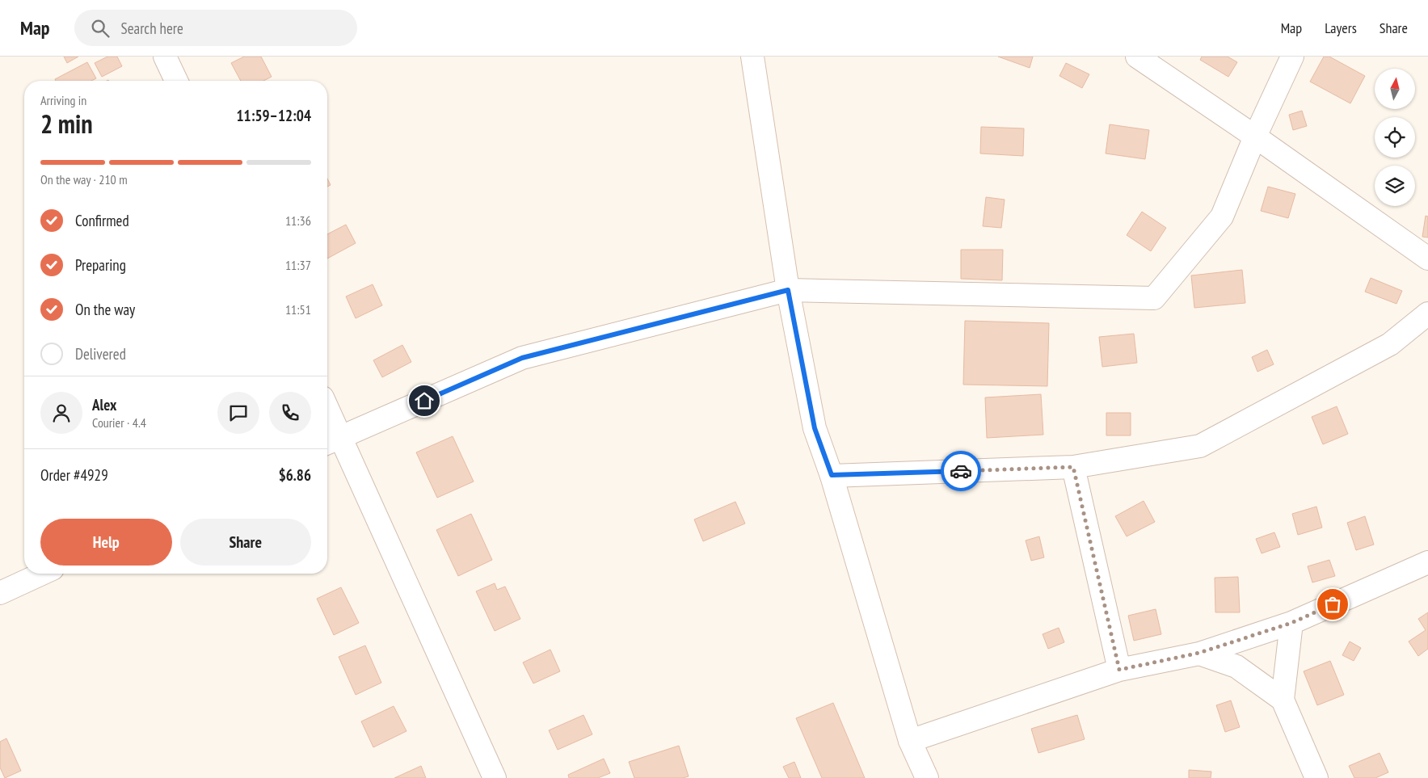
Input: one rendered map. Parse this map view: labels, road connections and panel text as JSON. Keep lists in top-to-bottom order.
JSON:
{
  "north": "top",
  "page": {
    "header": "Map",
    "search": "Search here",
    "nav": ["Map", "Layers", "Share"],
    "heading": ["2 min", "Arriving in", "11:59–12:04"],
    "panel": [
      "Alex",
      "Courier · 4.4",
      "Order #4929",
      "$6.86"
    ],
    "bar": "On the way · 210 m",
    "list": [
      ["Confirmed", "11:36"],
      ["Preparing", "11:37"],
      ["On the way", "11:51"],
      "Delivered"
    ],
    "buttons": ["Help", "Share"]
  }
}
